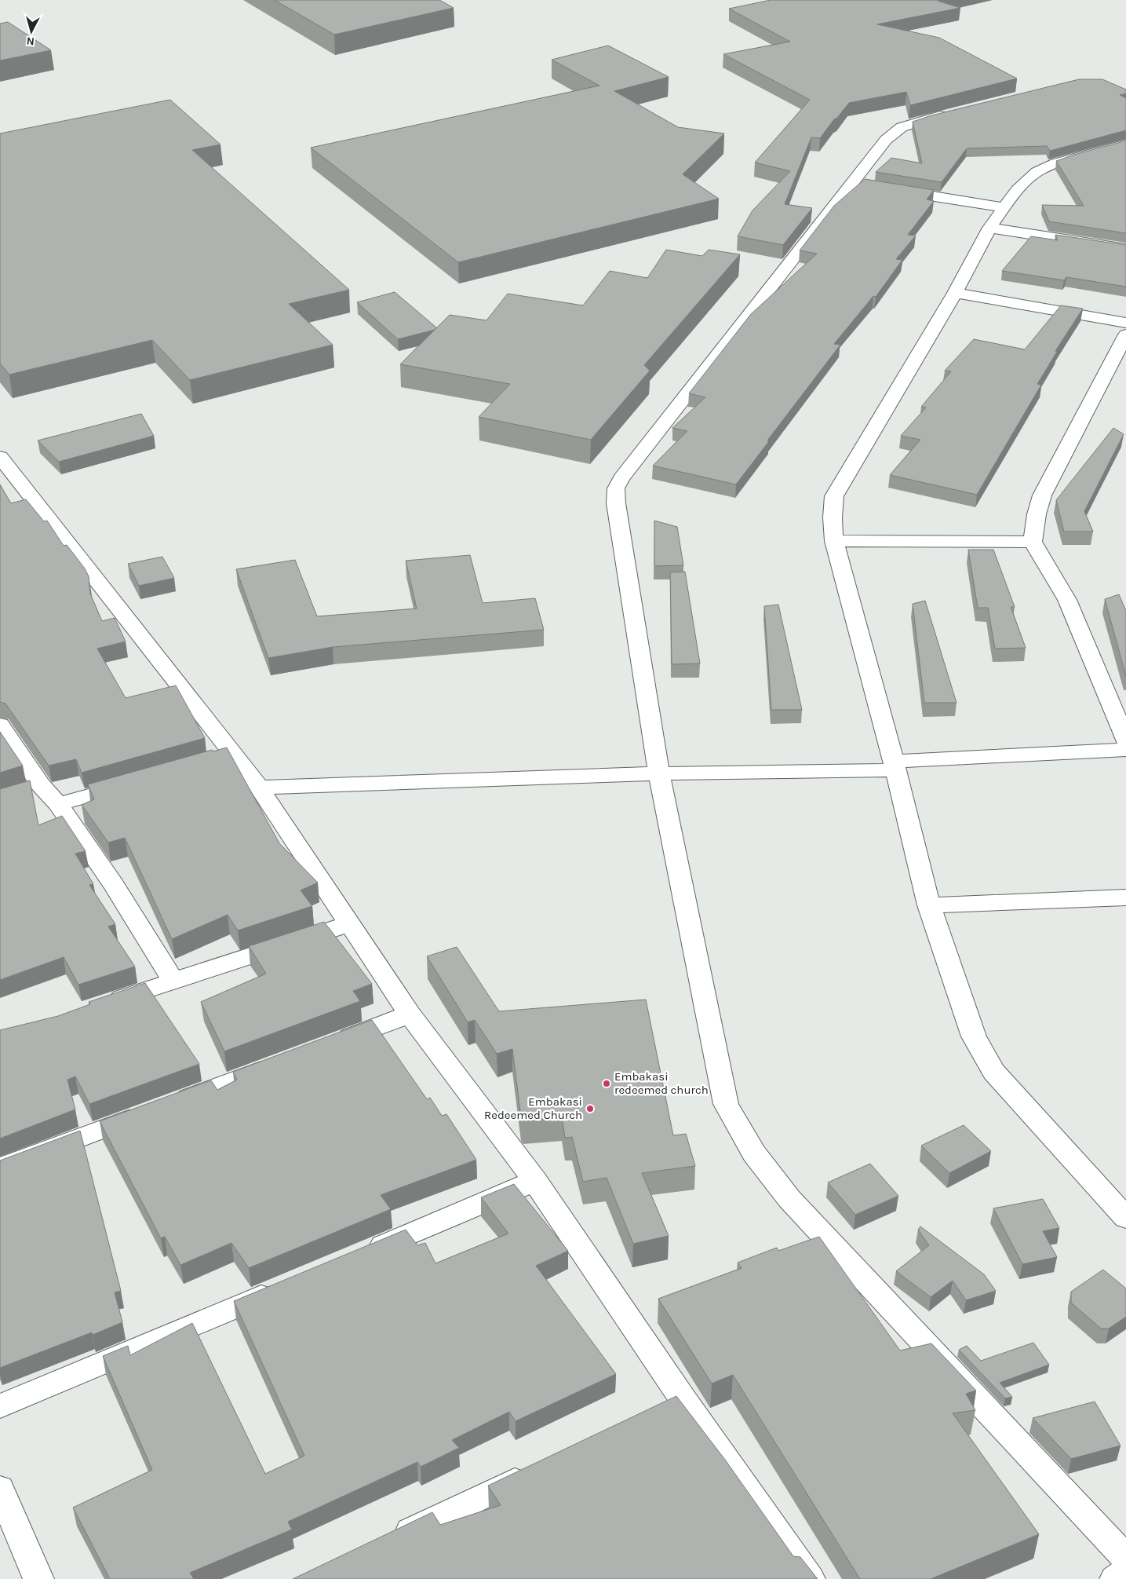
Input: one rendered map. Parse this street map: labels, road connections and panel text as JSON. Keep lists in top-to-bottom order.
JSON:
{
  "places": ["Embakasi redeemed church", "Embakasi Redeemed Church"],
  "north": "bottom"
}
